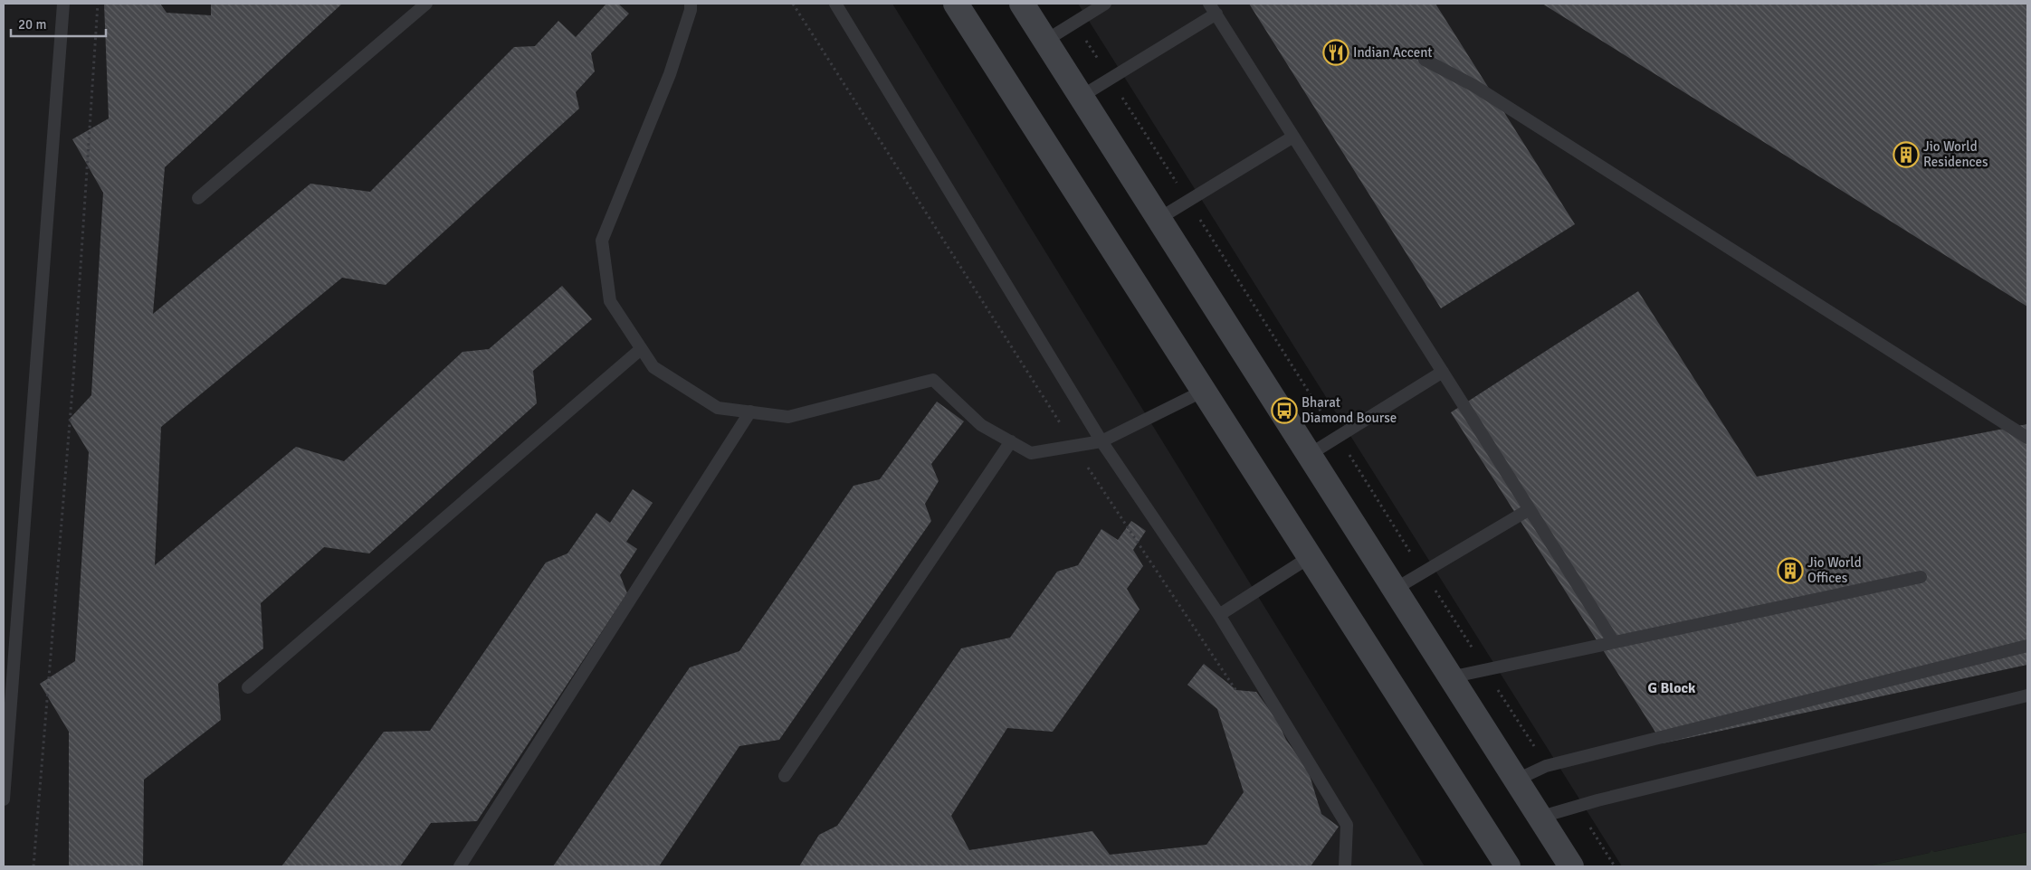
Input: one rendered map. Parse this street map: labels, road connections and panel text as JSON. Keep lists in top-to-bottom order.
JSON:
{
  "districts": ["G Block"],
  "places": {
    "restaurant": ["Indian Accent"],
    "building": ["Jio World Residences", "Jio World Offices"],
    "bus stop": ["Bharat Diamond Bourse"]
  },
  "scale_bar": "20 m"
}
